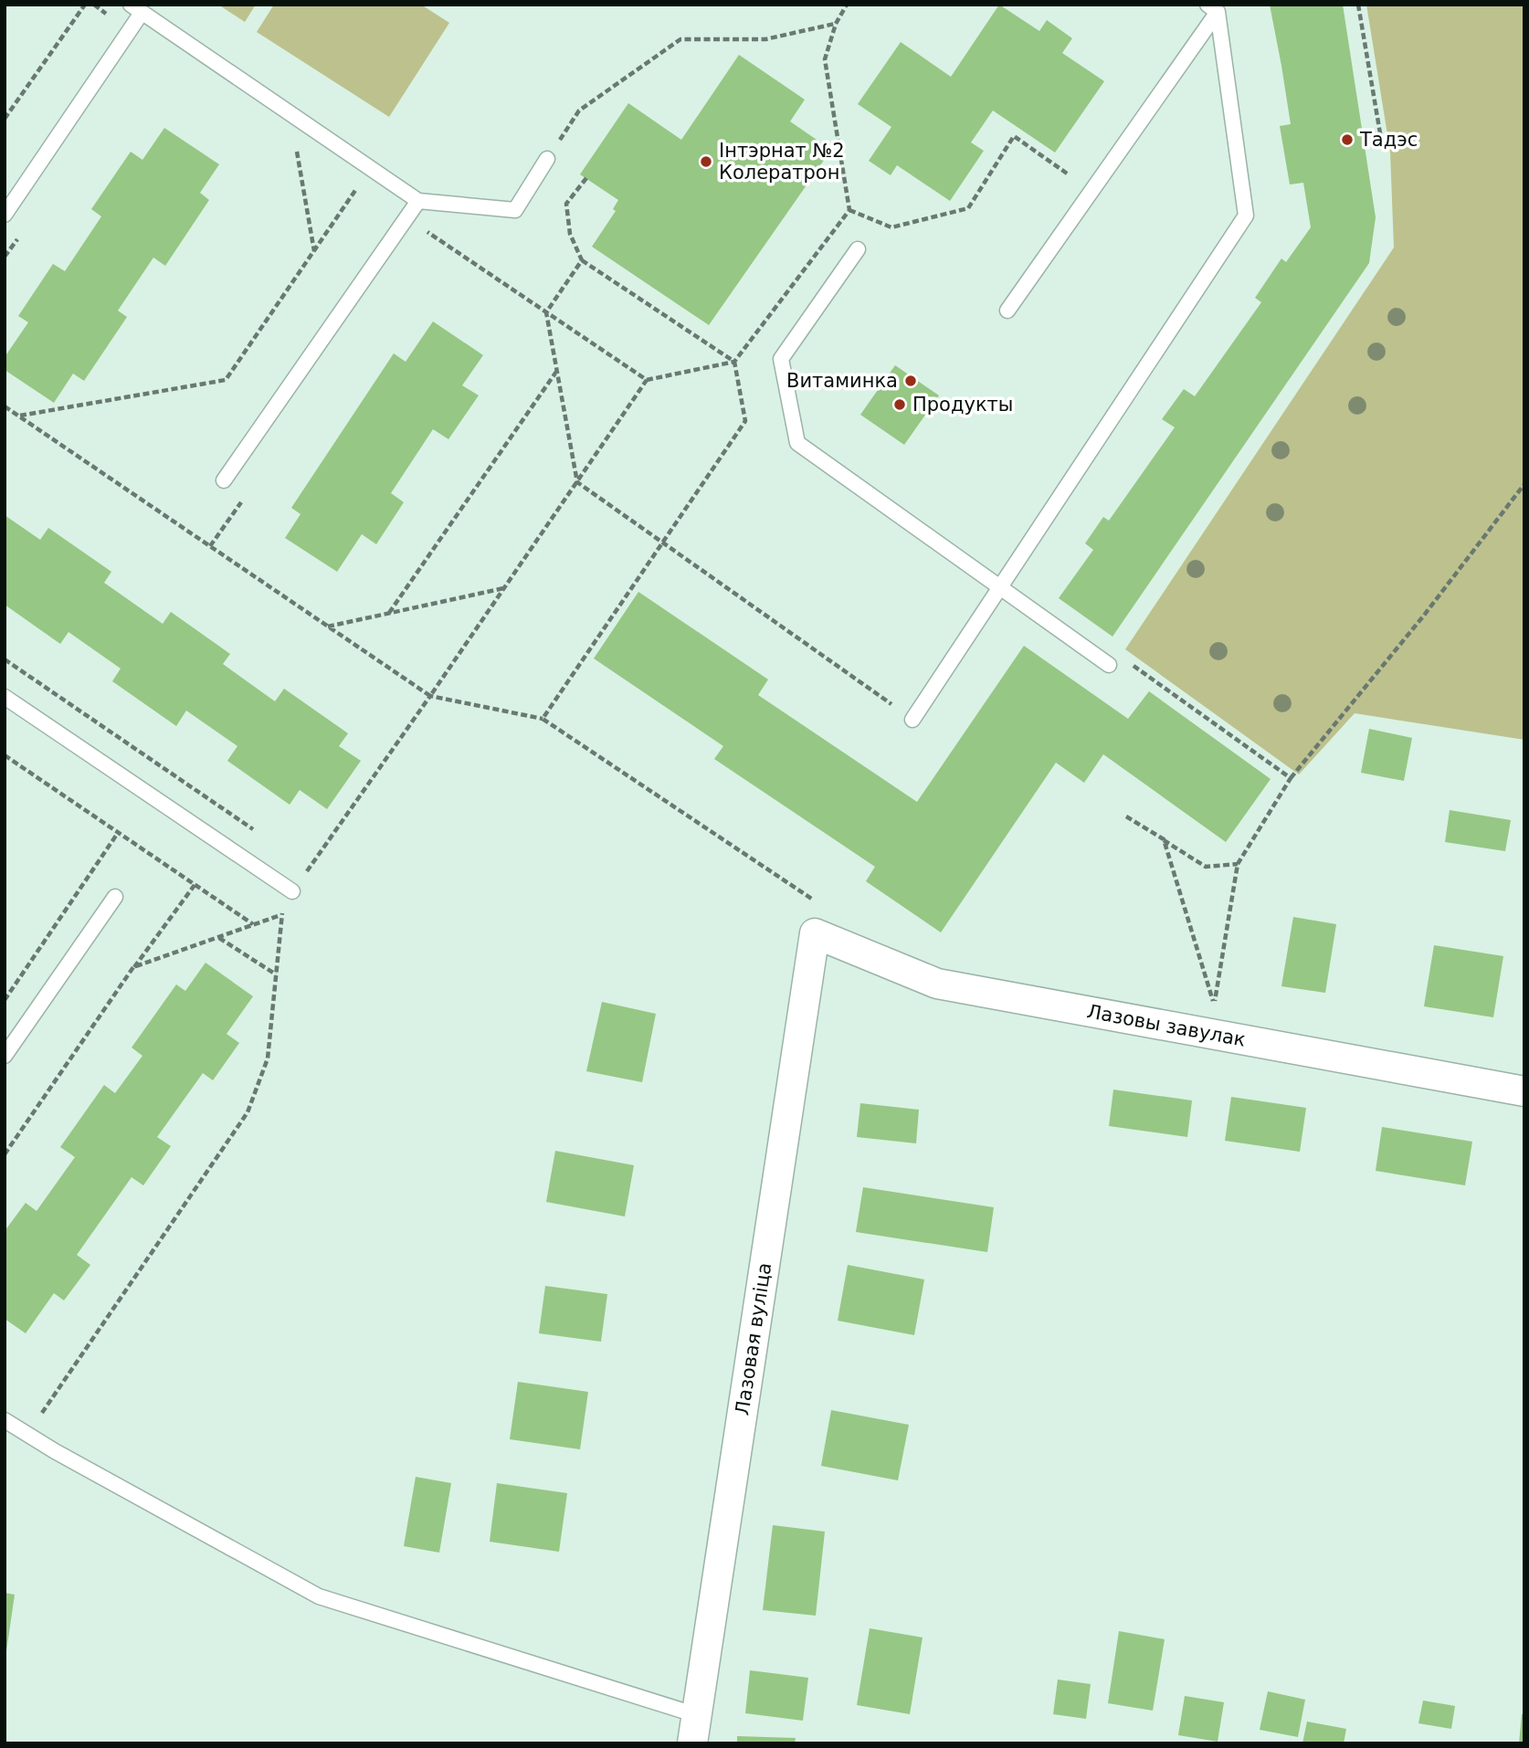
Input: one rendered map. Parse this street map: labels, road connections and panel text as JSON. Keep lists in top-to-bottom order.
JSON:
{
  "streets": {
    "street": ["Лазовы завулак", "Лазовая вуліца"]
  },
  "crossings": [
    ["Лазовы завулак", "Лазовая вуліца"]
  ],
  "places": [
    "Тадэс",
    "Інтэрнат №2 Колератрон",
    "Витаминка",
    "Продукты"
  ]
}
